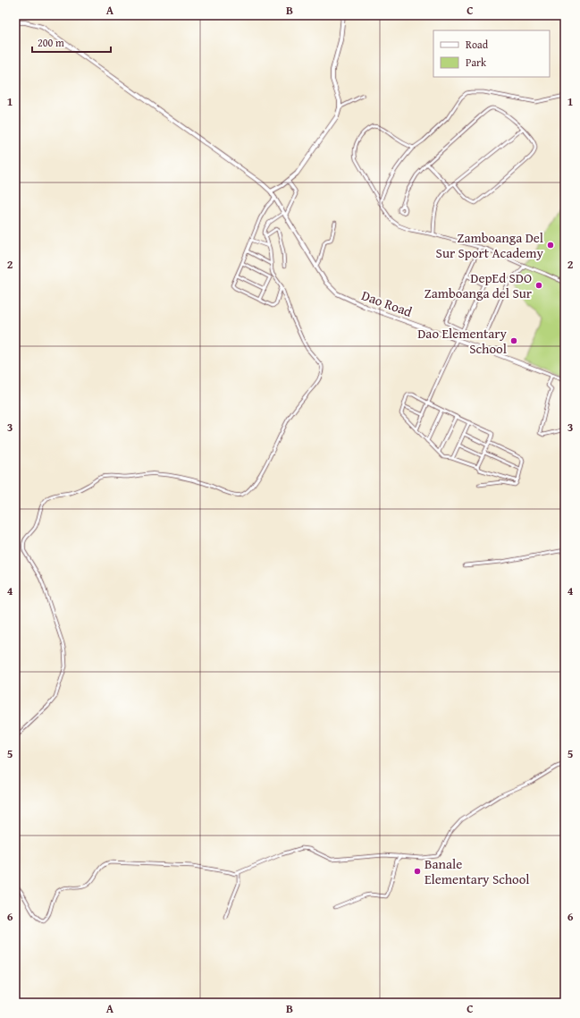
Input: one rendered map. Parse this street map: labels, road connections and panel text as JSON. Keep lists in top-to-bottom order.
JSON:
{
  "streets": {
    "street": ["Dao Road"]
  },
  "places": [
    "Zamboanga Del Sur Sport Academy",
    "DepEd SDO Zamboanga del Sur",
    "Dao Elementary School",
    "Banale Elementary School"
  ],
  "legend": ["Road", "Park"],
  "scale_bar": "200 m",
  "grid": {
    "columns": ["A", "B", "C"],
    "rows": [
      "1",
      "2",
      "3",
      "4",
      "5",
      "6"
    ]
  }
}
